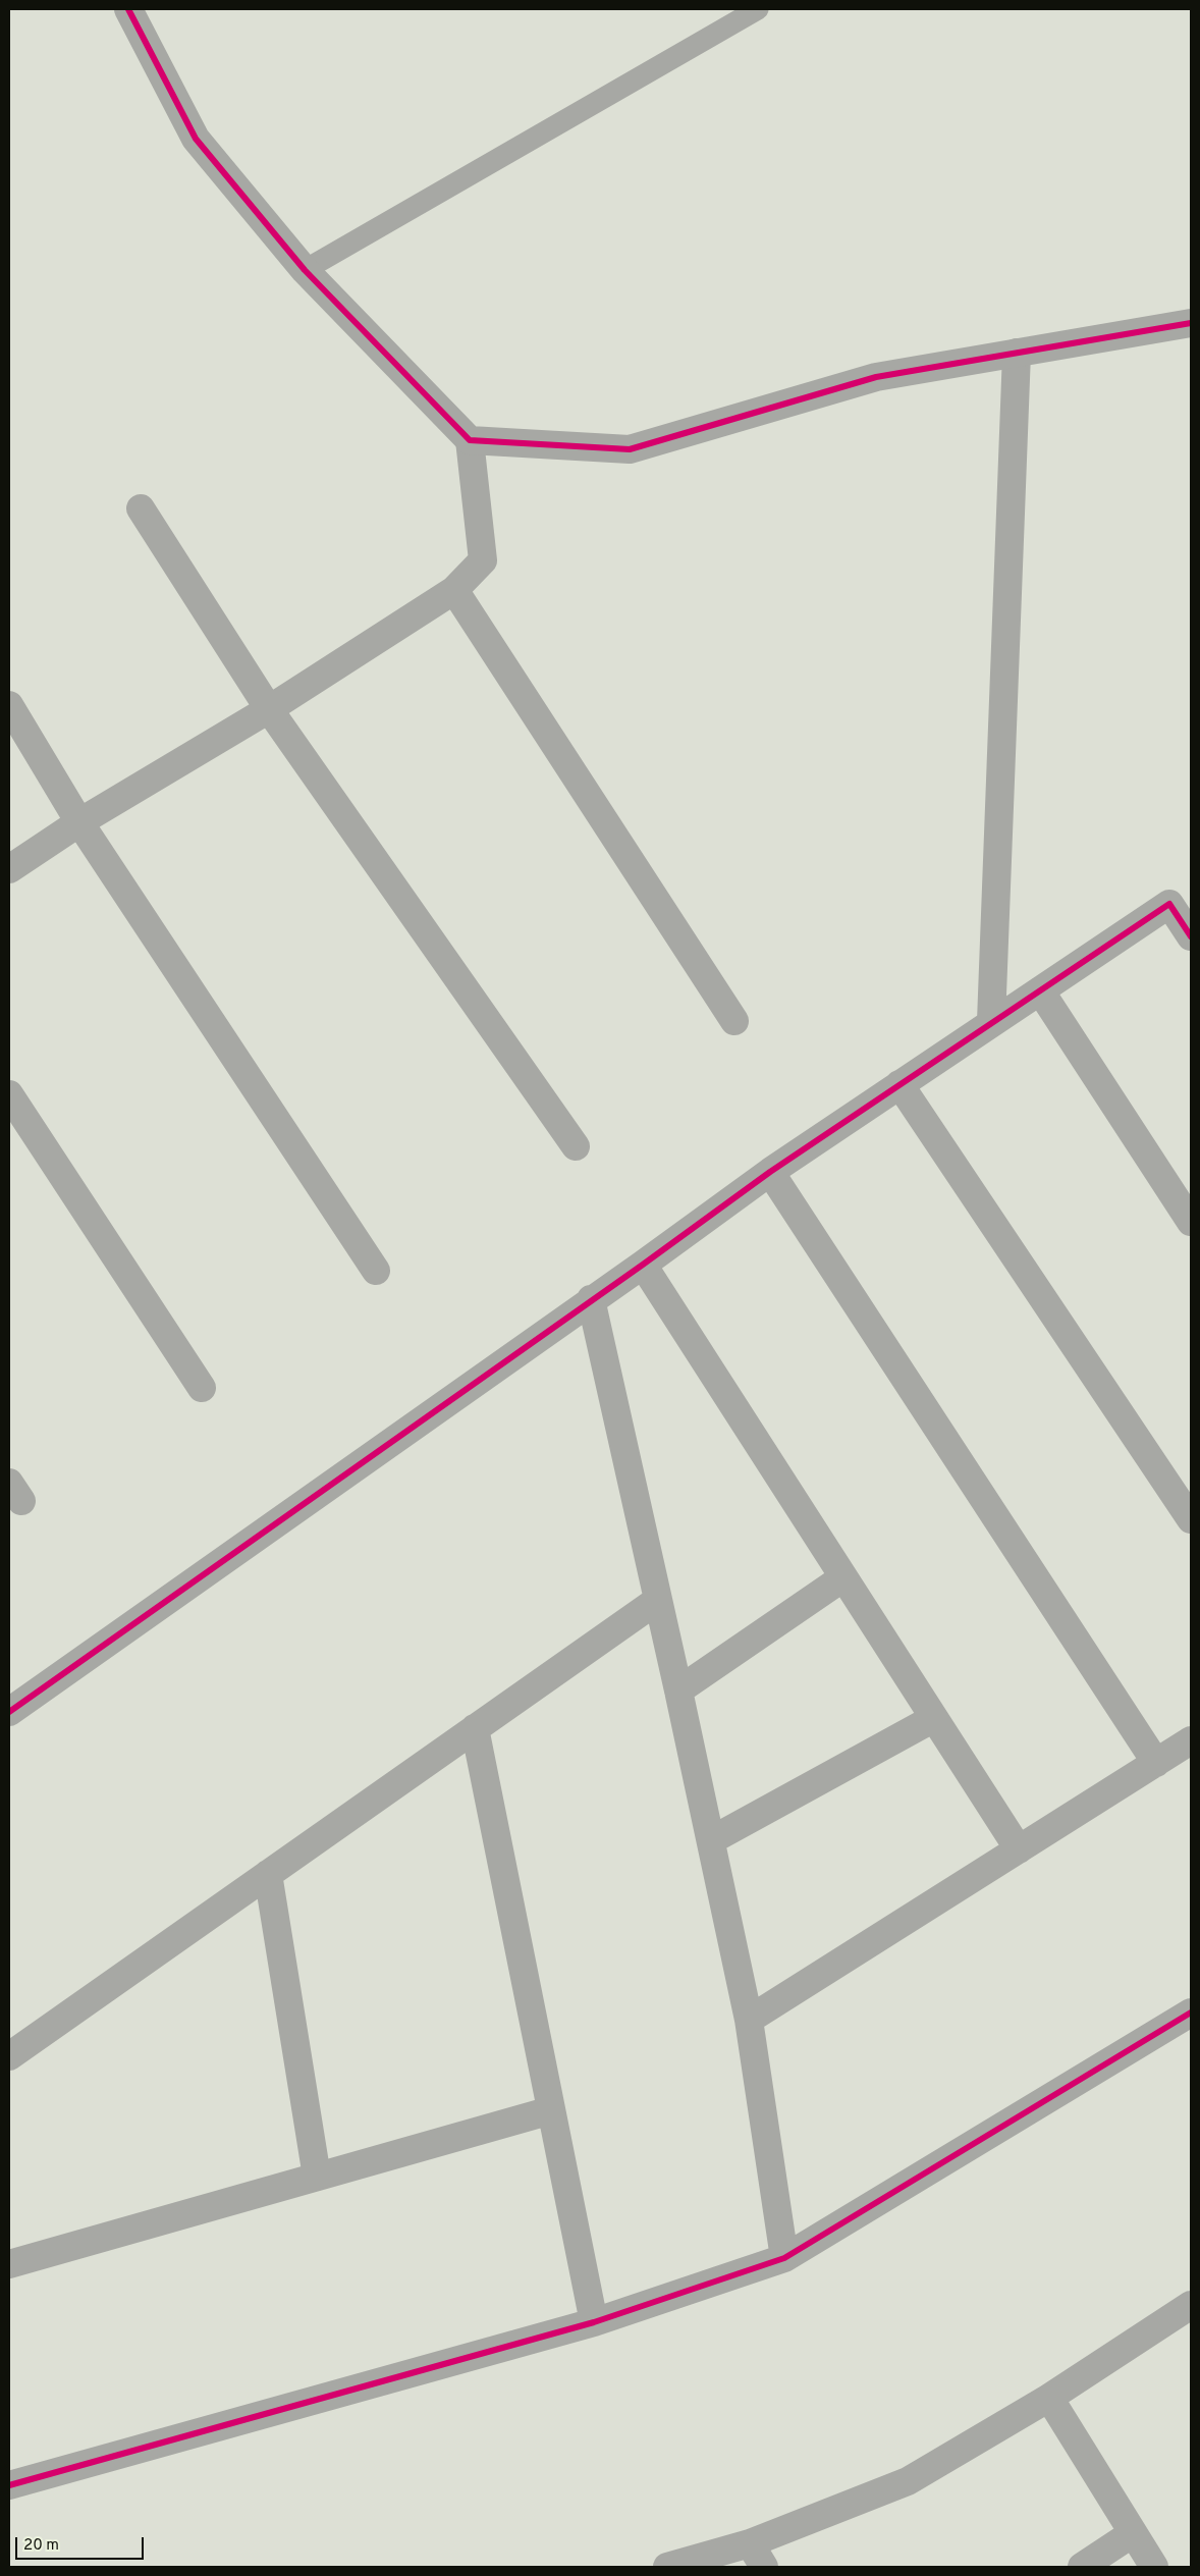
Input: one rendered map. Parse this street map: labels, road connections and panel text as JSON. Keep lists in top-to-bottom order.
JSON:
{
  "scale_bar": "20 m"
}
